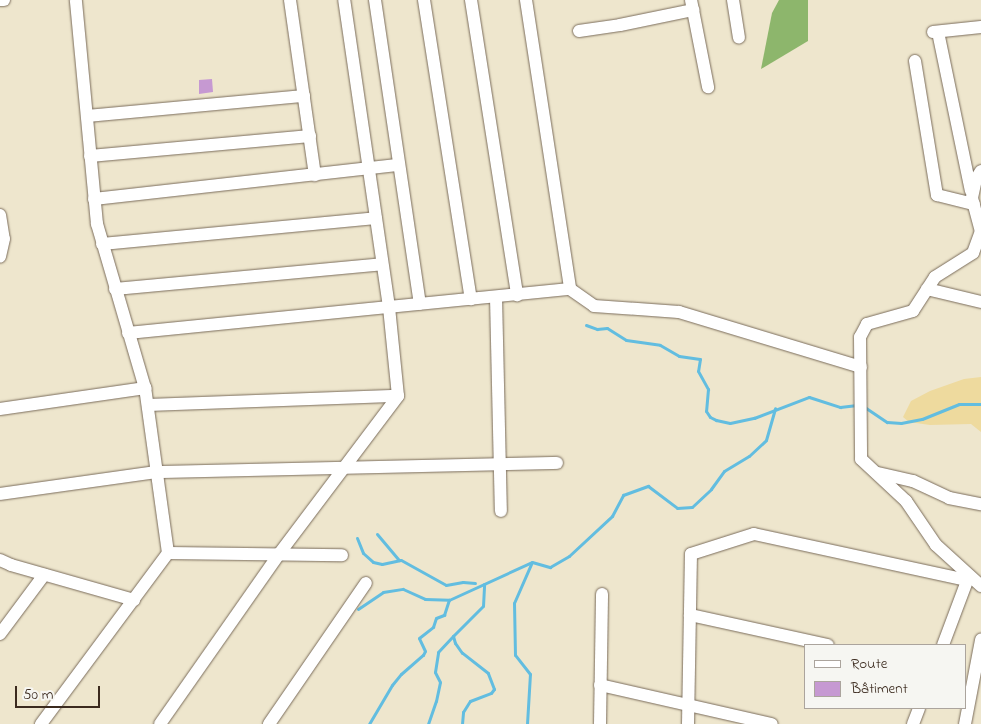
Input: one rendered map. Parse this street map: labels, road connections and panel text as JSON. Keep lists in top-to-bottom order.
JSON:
{
  "legend": ["Route", "Bâtiment"],
  "scale_bar": "50 m"
}
